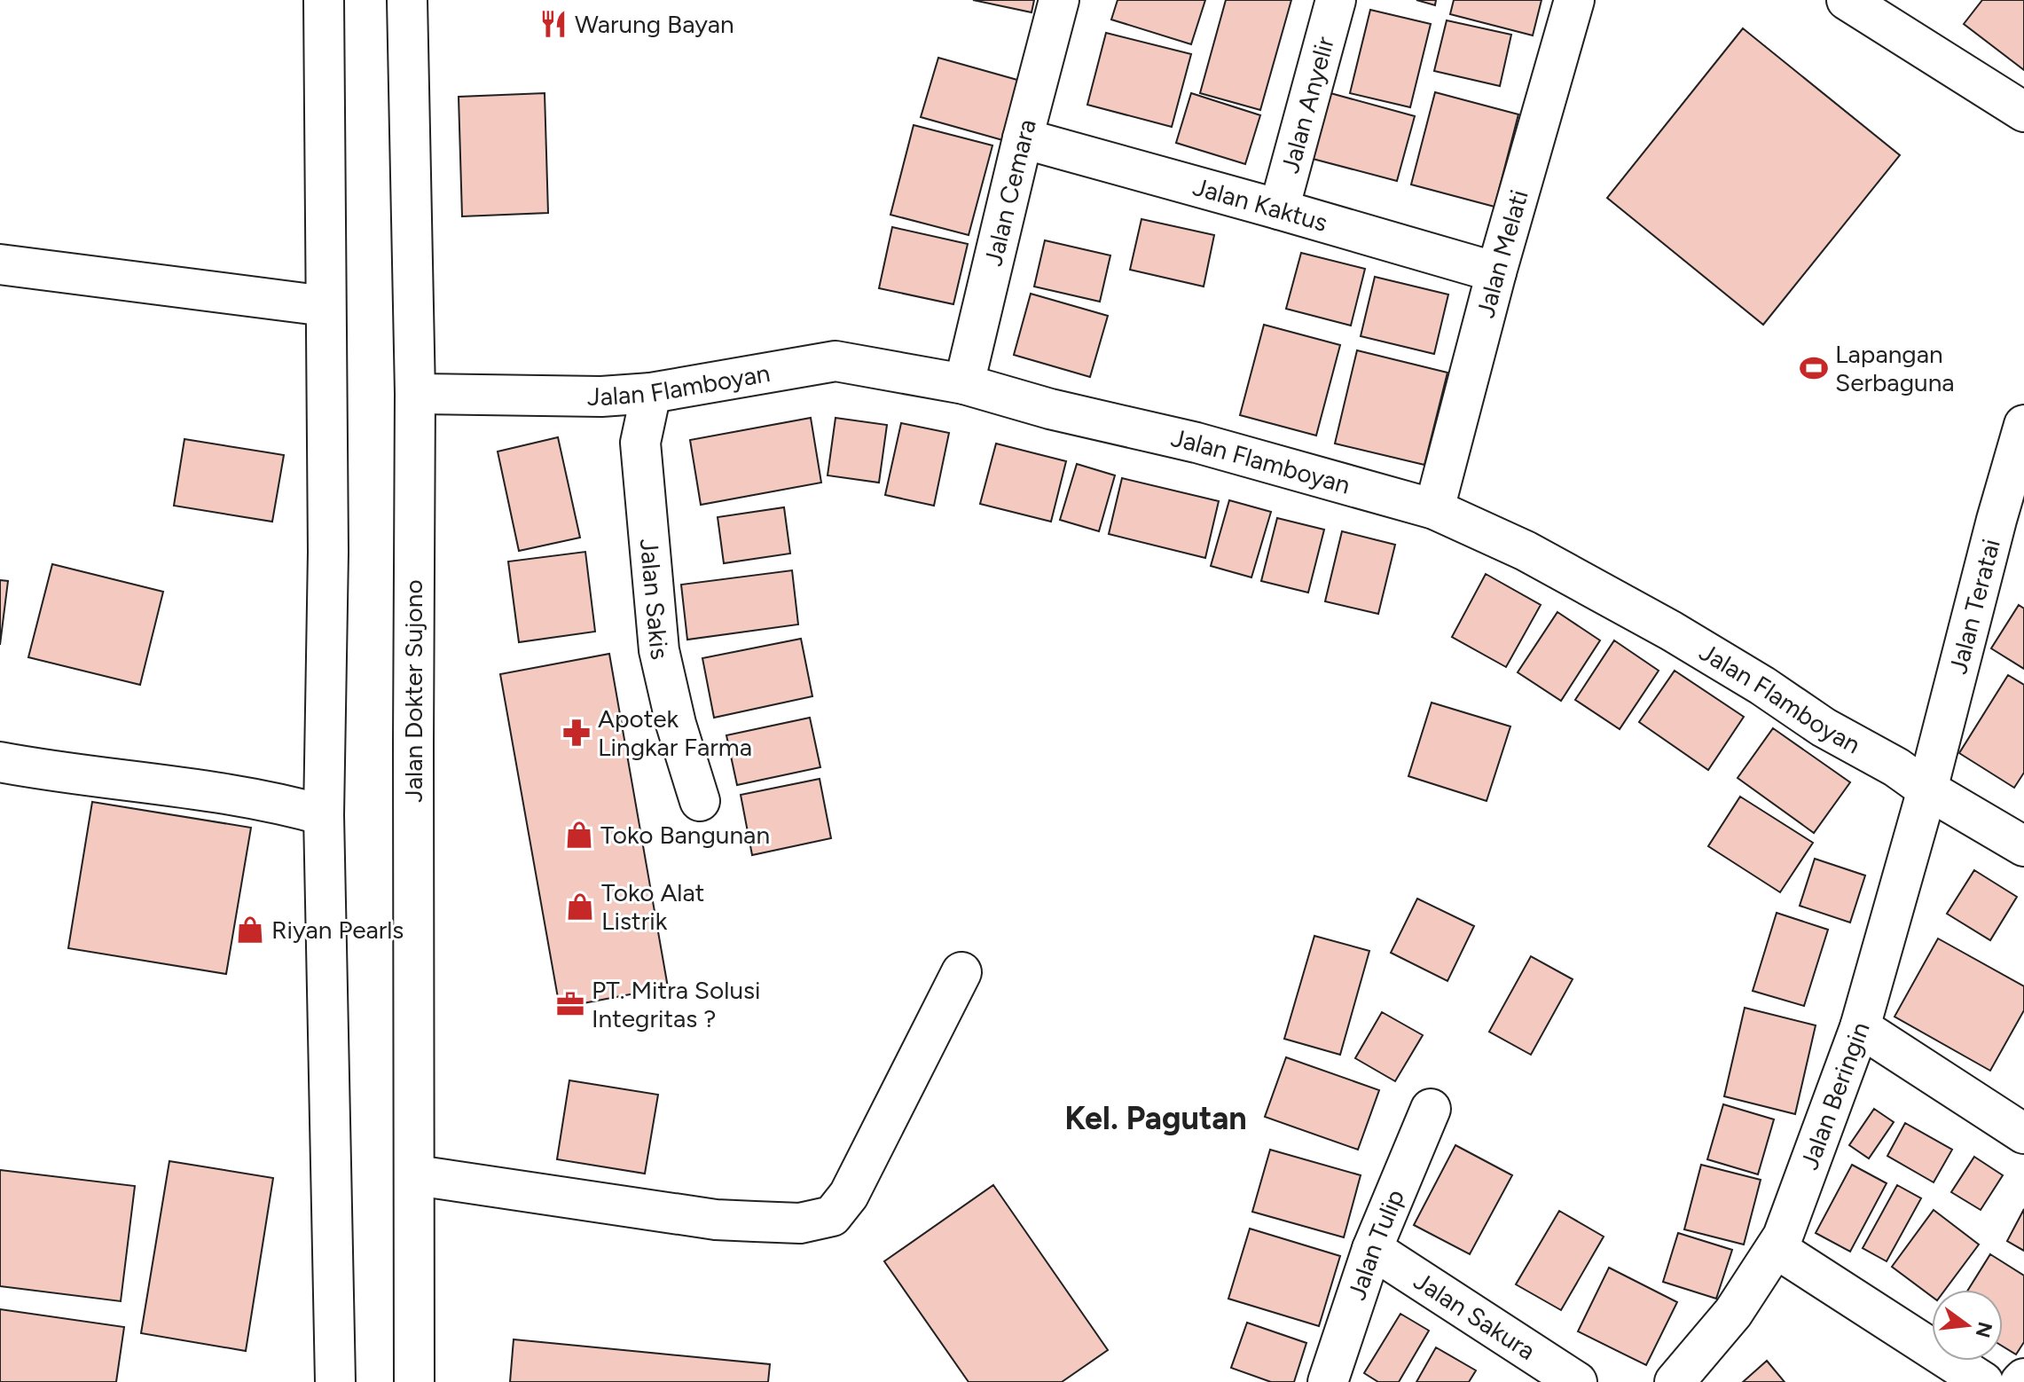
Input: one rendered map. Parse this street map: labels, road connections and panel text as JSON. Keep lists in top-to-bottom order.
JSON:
{
  "streets": {
    "main road": [
      "Jalan Anyelir",
      "Jalan Cemara",
      "Jalan Kaktus",
      "Jalan Melati",
      "Jalan Flamboyan",
      "Jalan Sakis",
      "Jalan Teratai",
      "Jalan Dokter Sujono",
      "Jalan Beringin",
      "Jalan Tulip",
      "Jalan Sakura"
    ]
  },
  "crossings": [
    ["Jalan Anyelir", "Jalan Kaktus"],
    ["Jalan Cemara", "Jalan Kaktus"],
    ["Jalan Cemara", "Jalan Flamboyan"],
    ["Jalan Kaktus", "Jalan Melati"],
    ["Jalan Melati", "Jalan Flamboyan"],
    ["Jalan Flamboyan", "Jalan Sakis"],
    ["Jalan Flamboyan", "Jalan Teratai"],
    ["Jalan Flamboyan", "Jalan Dokter Sujono"],
    ["Jalan Flamboyan", "Jalan Beringin"],
    ["Jalan Teratai", "Jalan Beringin"],
    ["Jalan Tulip", "Jalan Sakura"]
  ],
  "districts": ["Kel. Pagutan"],
  "places": {
    "restaurant": ["Warung Bayan"],
    "sports": ["Lapangan Serbaguna"],
    "pharmacy": ["Apotek Lingkar Farma"],
    "shop": ["Toko Bangunan", "Toko Alat Listrik", "Riyan Pearls"],
    "office": ["PT. Mitra Solusi Integritas ?"]
  },
  "north": "right"
}
